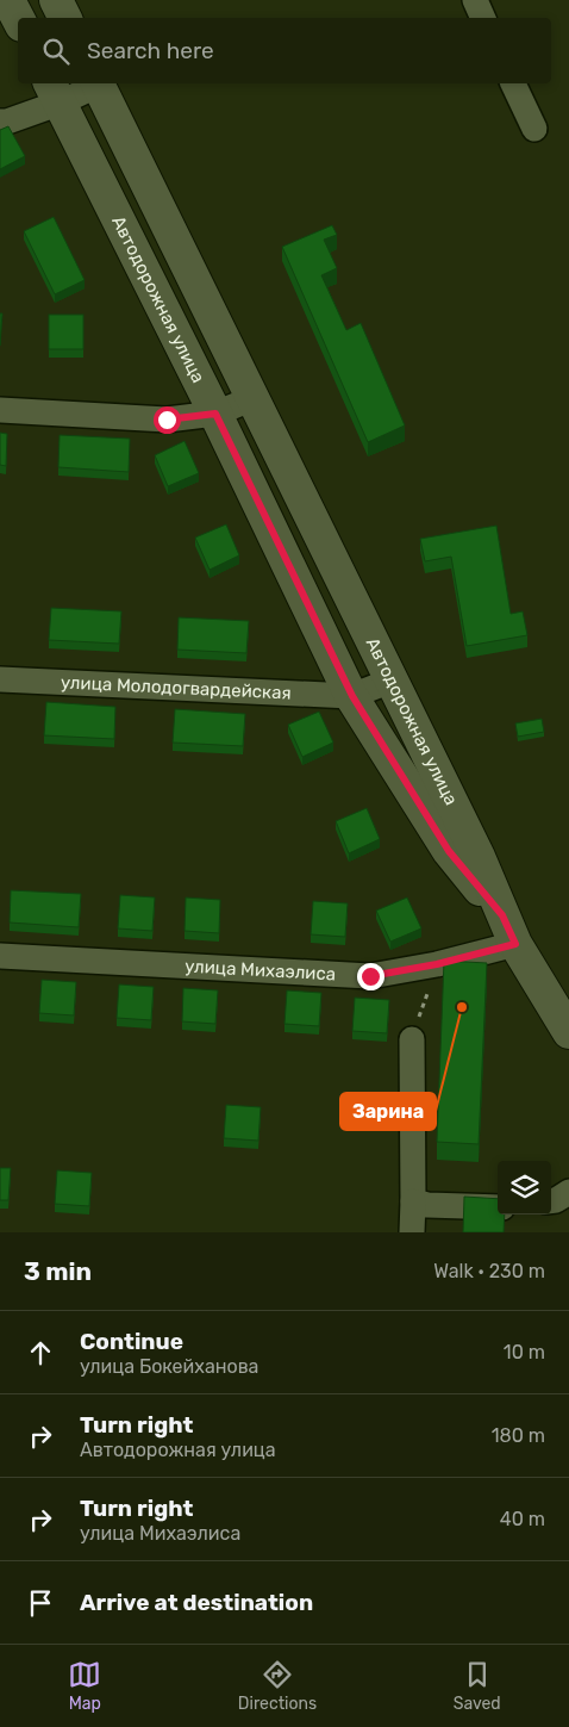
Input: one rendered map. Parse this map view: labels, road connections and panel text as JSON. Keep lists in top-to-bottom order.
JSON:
{
  "streets": {
    "main road": ["Автодорожная улица"],
    "street": ["улица Молодогвардейская", "улица Михаэлиса"]
  },
  "crossings": [
    ["Автодорожная улица", "улица Молодогвардейская"],
    ["Автодорожная улица", "улица Михаэлиса"]
  ],
  "places": ["Зарина"],
  "page": {
    "search": "Search here",
    "heading": ["3 min", "Walk · 230 m"],
    "list": [
      ["Continue", "улица Бокейханова", "10 m"],
      ["Turn right", "Автодорожная улица", "180 m"],
      ["Turn right", "улица Михаэлиса", "40 m"],
      "Arrive at destination"
    ],
    "nav": ["Map", "Directions", "Saved"]
  }
}
